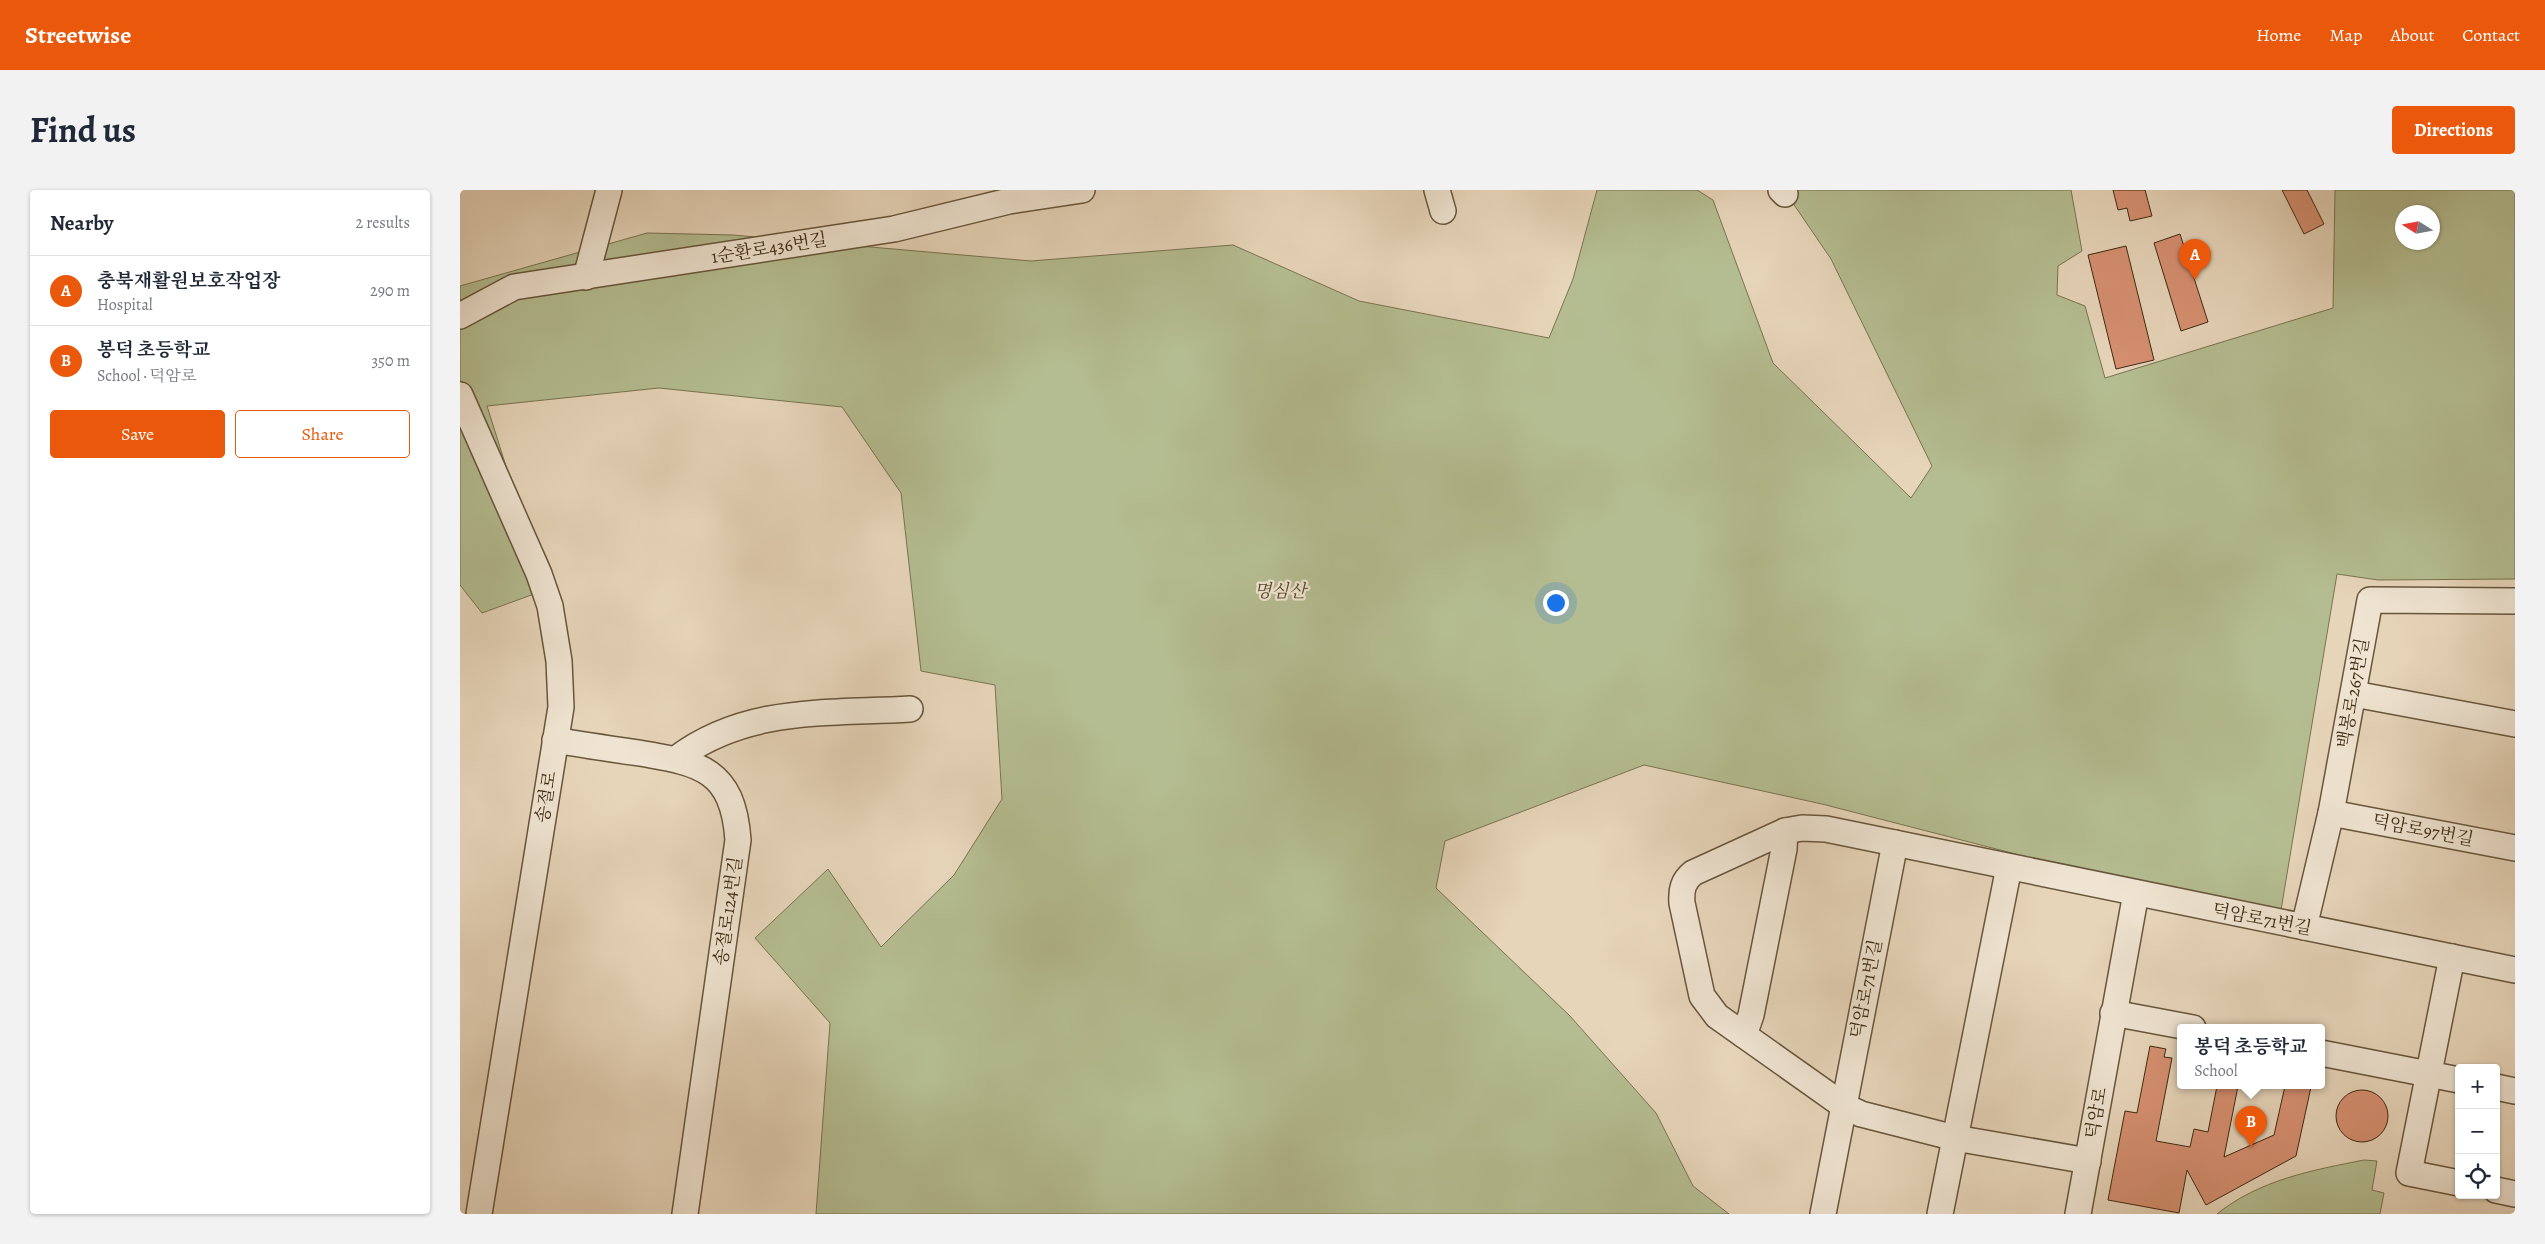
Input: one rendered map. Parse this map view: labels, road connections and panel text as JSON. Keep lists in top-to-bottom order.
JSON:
{
  "streets": {
    "street": [
      "1순환로436번길",
      "백봉로267번길",
      "송절로",
      "덕암로97번길",
      "송절로124번길",
      "덕암로71번길",
      "덕암로"
    ]
  },
  "crossings": [
    ["백봉로267번길", "덕암로97번길"],
    ["백봉로267번길", "덕암로71번길"],
    ["송절로", "송절로124번길"],
    ["덕암로71번길", "덕암로"]
  ],
  "parks": ["명심산"],
  "north": "left",
  "page": {
    "header": "Streetwise",
    "nav": [
      "Home",
      "Map",
      "About",
      "Contact"
    ],
    "title": "Find us",
    "buttons": [
      "Directions",
      ["Save", "Share"]
    ],
    "heading": ["Nearby", "2 results"],
    "pins": ["A", "B"],
    "list": [
      {
        "mark": "A",
        "name": "충북재활원보호작업장",
        "note": "Hospital",
        "value": "290 m"
      },
      {
        "mark": "B",
        "name": "봉덕 초등학교",
        "note": "School · 덕암로",
        "value": "350 m"
      }
    ],
    "popup": ["봉덕 초등학교", "School"],
    "map_buttons": ["+", "−"]
  }
}
